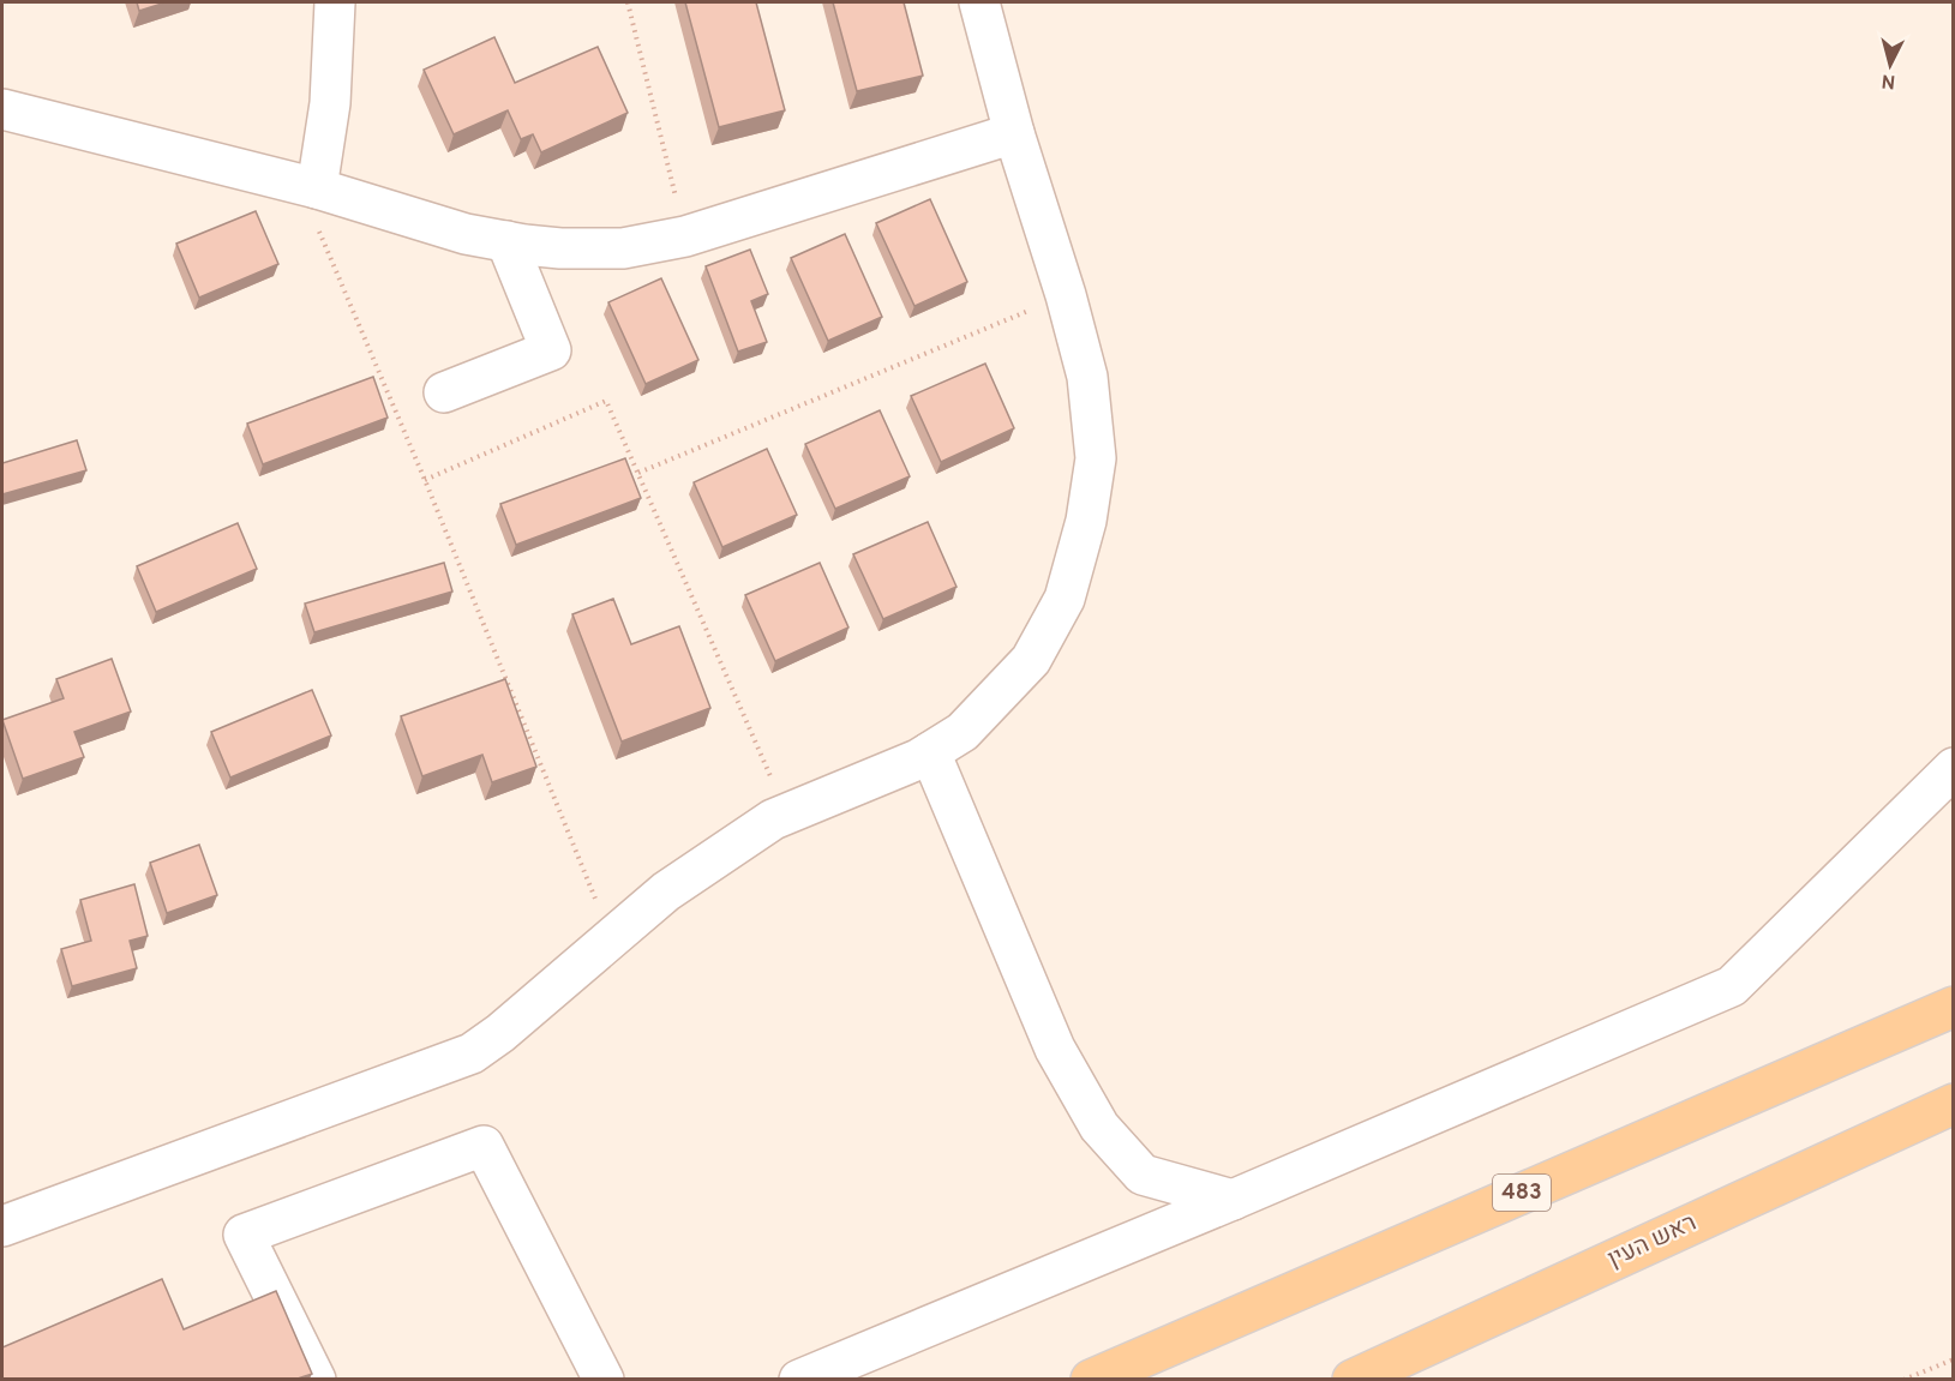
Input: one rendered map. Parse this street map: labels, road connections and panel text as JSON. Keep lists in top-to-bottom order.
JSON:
{
  "streets": {
    "main road": ["483", "ראש העין"]
  },
  "north": "bottom"
}
